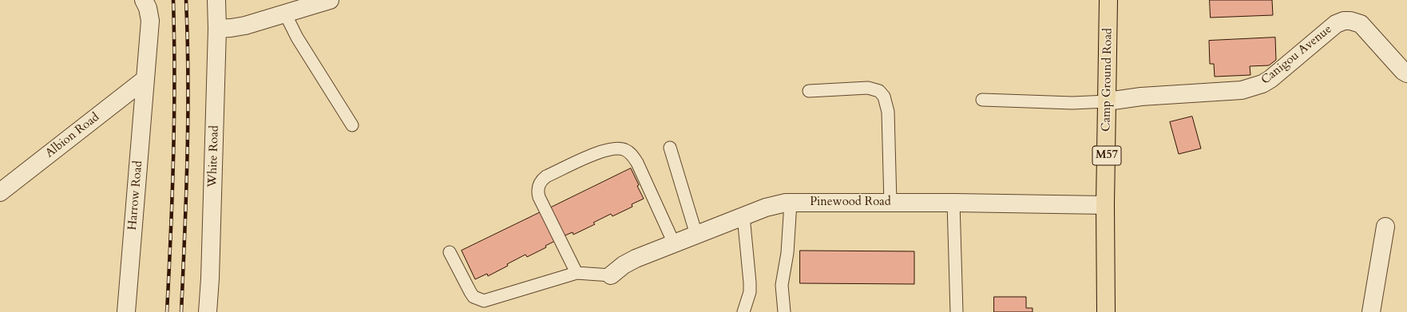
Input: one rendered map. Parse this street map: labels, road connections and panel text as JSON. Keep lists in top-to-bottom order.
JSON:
{
  "streets": {
    "main road": ["Camp Ground Road", "M57"],
    "street": [
      "Canigou Avenue",
      "Albion Road",
      "White Road",
      "Harrow Road",
      "Pinewood Road"
    ]
  },
  "crossings": [
    ["Canigou Avenue", "Camp Ground Road"],
    ["Camp Ground Road", "Pinewood Road"],
    ["Albion Road", "Harrow Road"]
  ]
}
